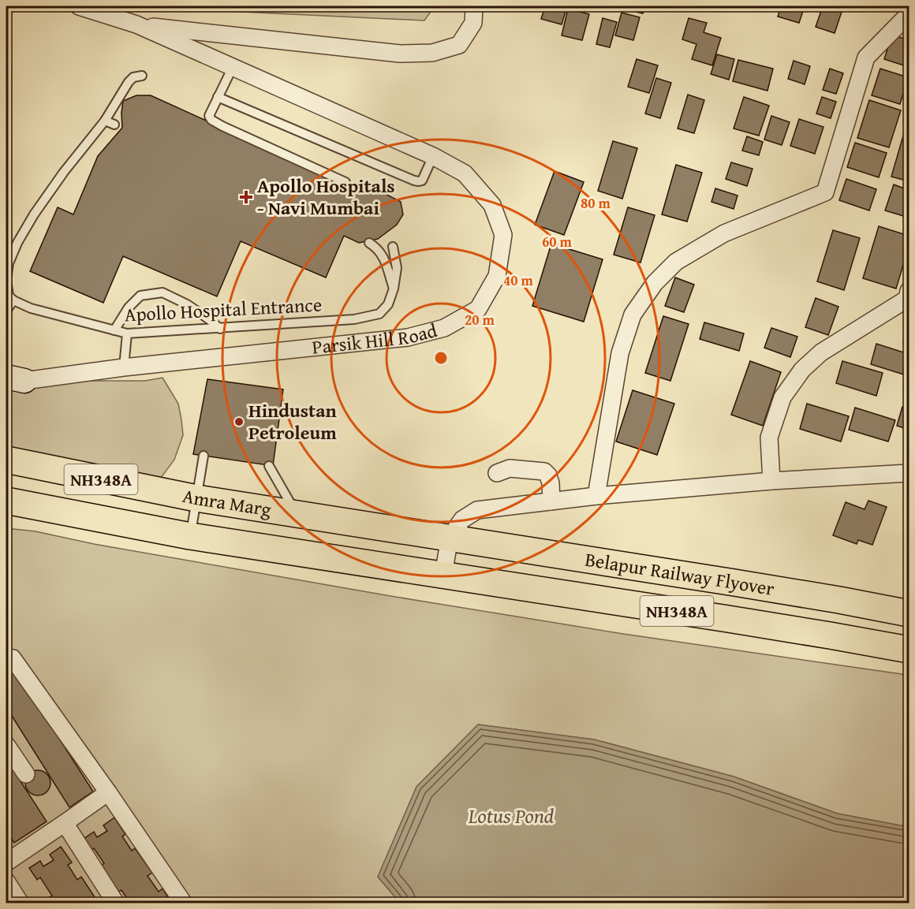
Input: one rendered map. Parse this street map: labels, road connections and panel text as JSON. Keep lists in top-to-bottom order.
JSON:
{
  "streets": {
    "highway": ["NH348A", "Amra Marg", "Belapur Railway Flyover"],
    "street": ["Parsik Hill Road"],
    "lane": ["Apollo Hospital Entrance"]
  },
  "crossings": [
    ["Amra Marg", "Belapur Railway Flyover"]
  ],
  "water": ["Lotus Pond"],
  "places": {
    "health": ["Apollo Hospitals - Navi Mumbai"],
    "other": ["Hindustan Petroleum"]
  },
  "rings": [
    "80 m",
    "60 m",
    "40 m",
    "20 m"
  ]
}
